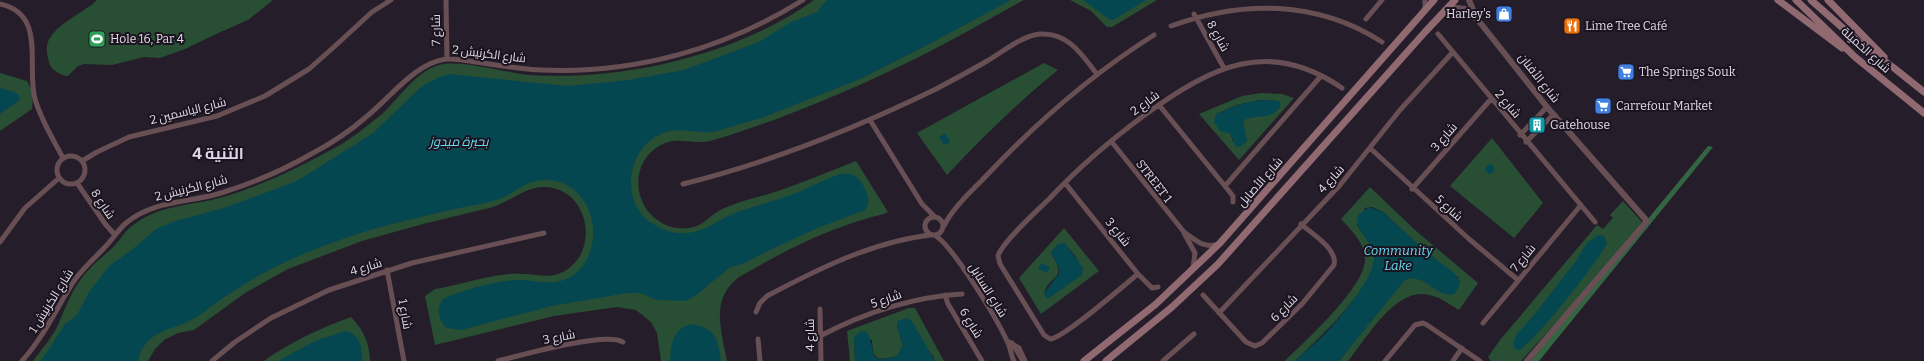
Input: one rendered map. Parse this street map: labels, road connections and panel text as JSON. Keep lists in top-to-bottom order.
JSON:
{
  "streets": {
    "main road": ["شارع الخميلة", "شارع الأصايل"],
    "street": [
      "شارع 7",
      "شارع 8",
      "شارع الكرنيش 2",
      "شارع الأفنان",
      "شارع 2",
      "شارع الياسمين 2",
      "شارع 3",
      "شارع 4",
      "STREET 1",
      "شارع 5",
      "شارع السنابل",
      "شارع الكرنيش 1",
      "شارع 6",
      "شارع 1"
    ]
  },
  "crossings": [
    ["شارع 7", "شارع الكرنيش 2"],
    ["شارع 7", "شارع 2"],
    ["شارع 7", "شارع 5"],
    ["شارع 8", "شارع الكرنيش 2"],
    ["شارع 8", "شارع 2"],
    ["شارع 8", "شارع الياسمين 2"],
    ["شارع 8", "شارع الكرنيش 1"],
    ["شارع الكرنيش 2", "شارع الكرنيش 1"],
    ["شارع الأفنان", "شارع الأصايل"],
    ["شارع 2", "شارع 3"],
    ["شارع 2", "شارع 4"],
    ["شارع 2", "STREET 1"],
    ["شارع 3", "شارع 5"],
    ["شارع 4", "شارع 5"],
    ["شارع 4", "شارع 6"],
    ["شارع 4", "شارع 1"],
    ["شارع 5", "شارع 6"]
  ],
  "districts": ["الثنية 4"],
  "water": ["بحيرة ميدوز", "Community Lake"],
  "places": {
    "shop": ["Harley's"],
    "restaurant": ["Lime Tree Café"],
    "sports": ["Hole 16, Par 4"],
    "supermarket": ["The Springs Souk", "Carrefour Market"],
    "building": ["Gatehouse"]
  }
}
